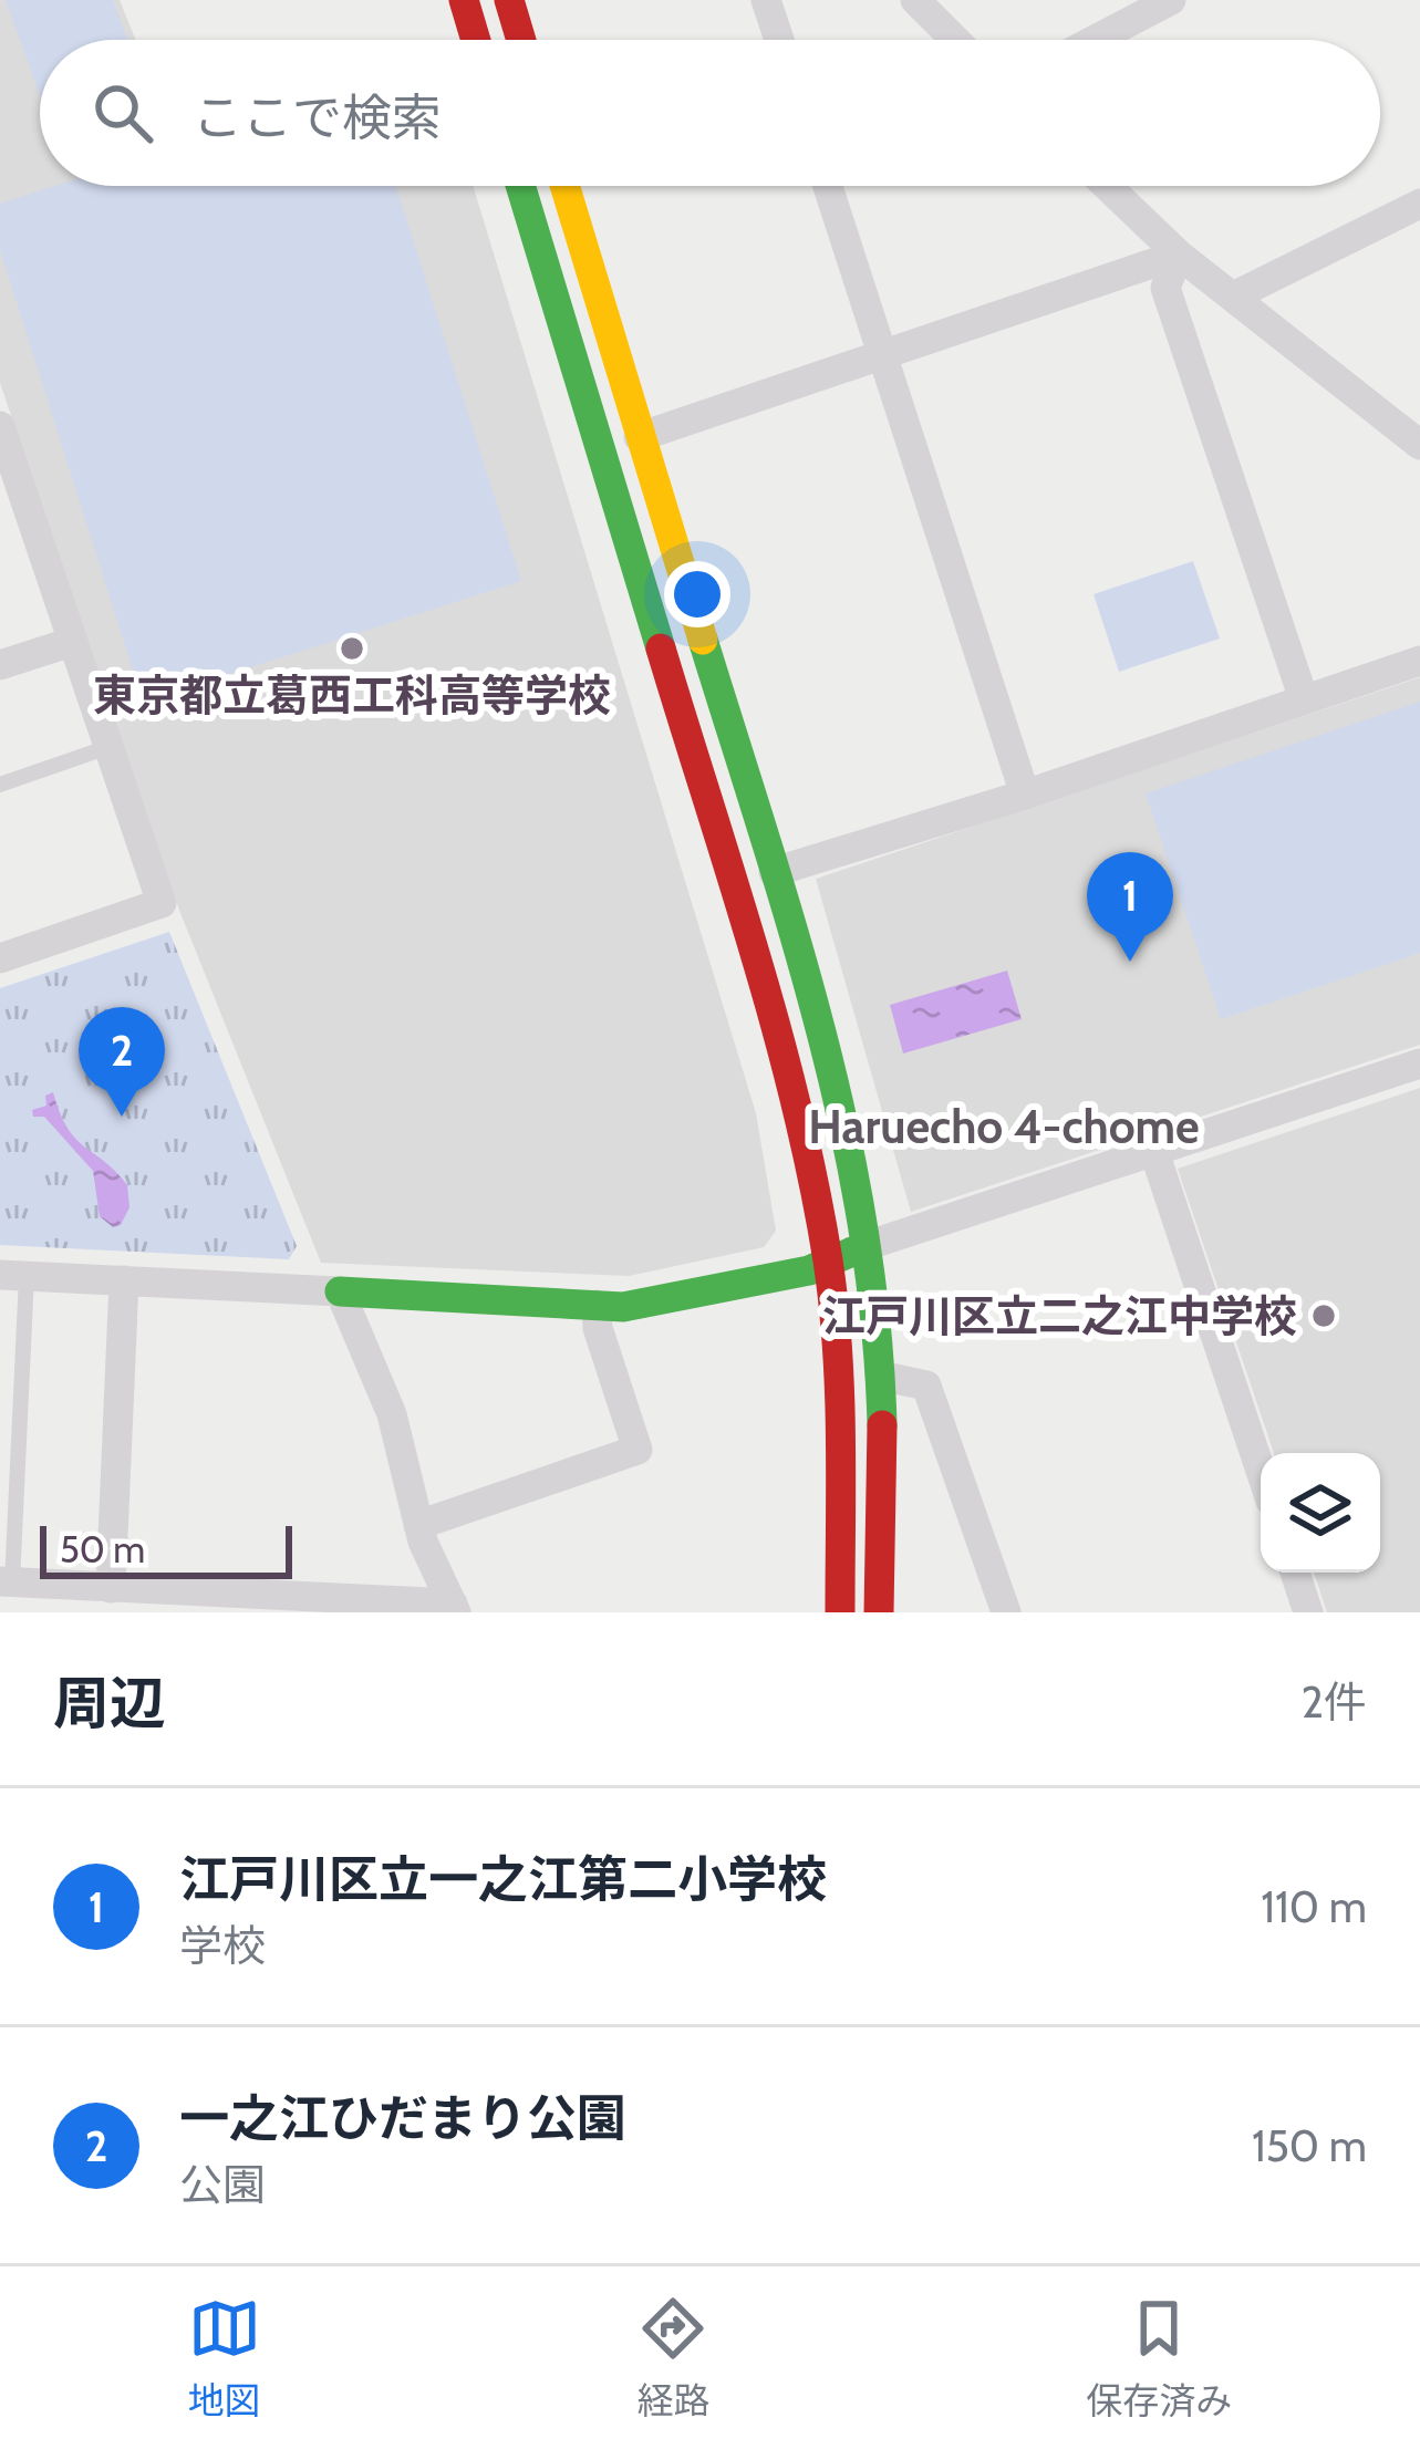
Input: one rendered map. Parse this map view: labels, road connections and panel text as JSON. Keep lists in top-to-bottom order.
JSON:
{
  "districts": ["Haruecho 4-chome"],
  "places": ["東京都立葛西工科高等学校", "江戸川区立二之江中学校"],
  "scale_bar": "50 m",
  "page": {
    "search": "ここで検索",
    "pins": ["1", "2"],
    "scale": "50 m",
    "heading": ["周辺", "2件"],
    "list": [
      {
        "mark": "1",
        "name": "江戸川区立一之江第二小学校",
        "note": "学校",
        "value": "110 m"
      },
      {
        "mark": "2",
        "name": "一之江ひだまり公園",
        "note": "公園",
        "value": "150 m"
      }
    ],
    "nav": ["地図", "経路", "保存済み"]
  }
}
